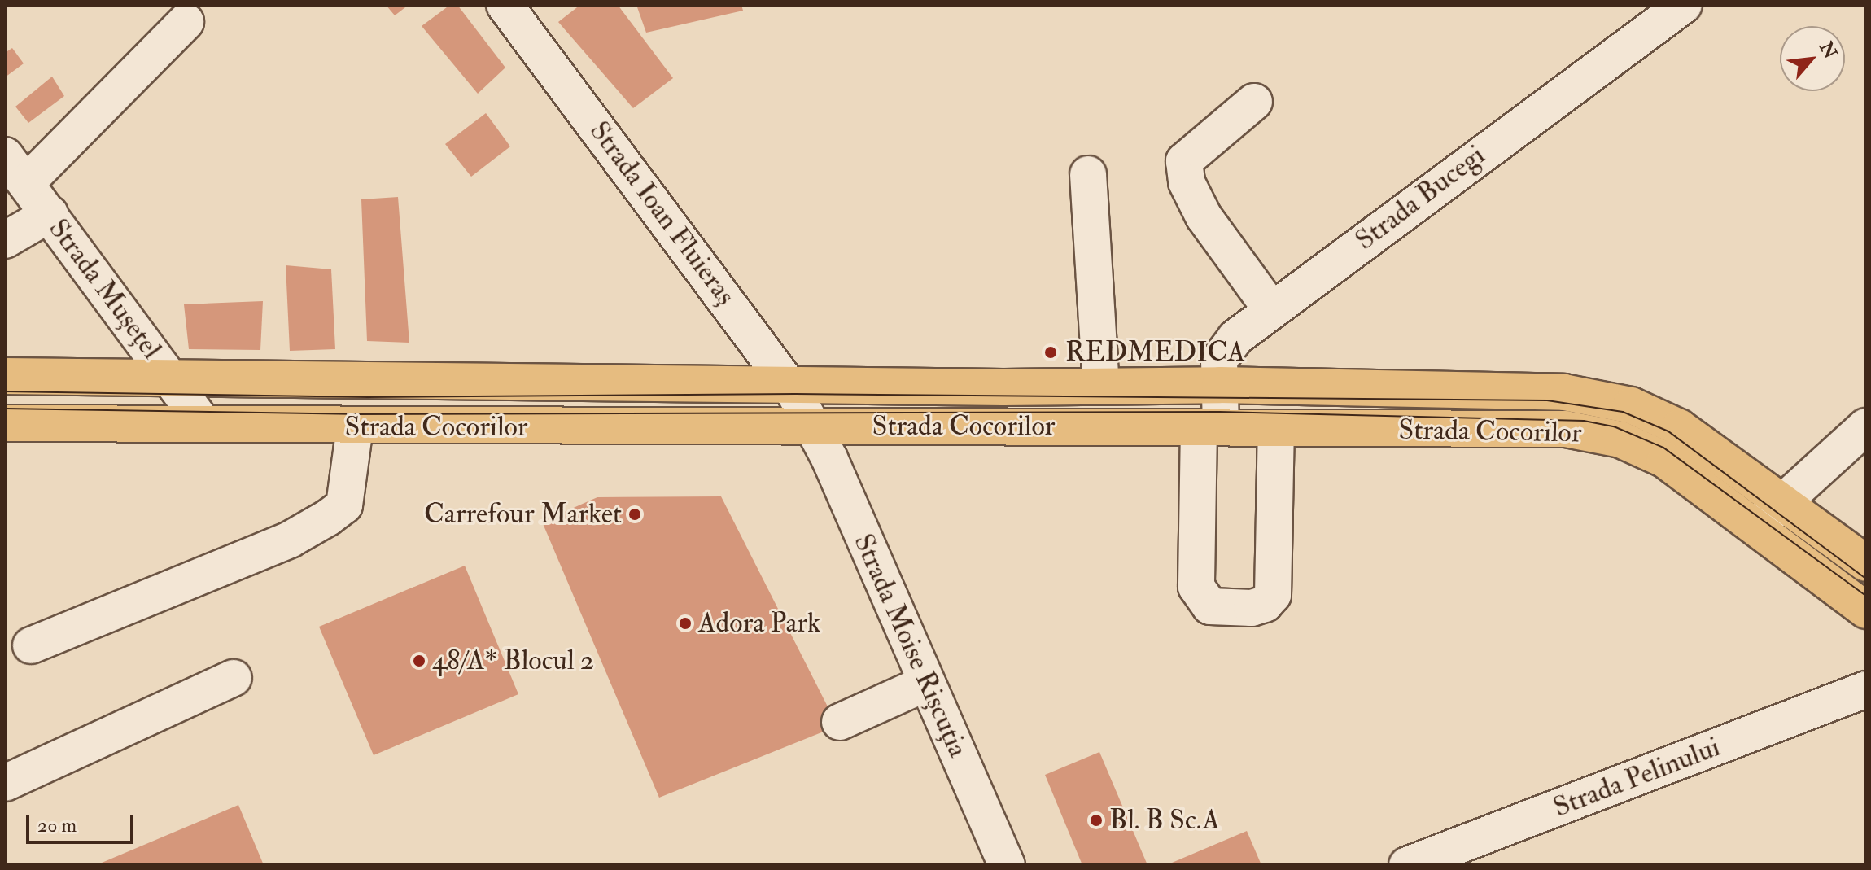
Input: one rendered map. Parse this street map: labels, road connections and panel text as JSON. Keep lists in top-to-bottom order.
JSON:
{
  "streets": {
    "main road": ["Strada Cocorilor"],
    "street": [
      "Strada Bucegi",
      "Strada Ioan Fluieraș",
      "Strada Mușețel",
      "Strada Moise Rișcuția",
      "Strada Pelinului"
    ]
  },
  "crossings": [
    ["Strada Bucegi", "Strada Cocorilor"],
    ["Strada Ioan Fluieraș", "Strada Cocorilor"],
    ["Strada Ioan Fluieraș", "Strada Moise Rișcuția"],
    ["Strada Mușețel", "Strada Cocorilor"],
    ["Strada Cocorilor", "Strada Moise Rișcuția"]
  ],
  "places": [
    "REDMEDICA",
    "Carrefour Market",
    "Adora Park",
    "48/A* Blocul 2",
    "Bl. B Sc.A"
  ],
  "scale_bar": "20 m",
  "north": "top right"
}
